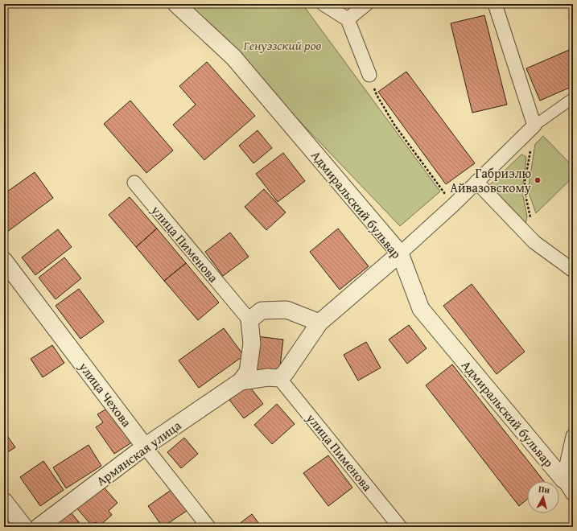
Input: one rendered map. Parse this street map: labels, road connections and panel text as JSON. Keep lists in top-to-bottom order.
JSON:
{
  "streets": {
    "street": [
      "Адмиральский бульвар",
      "улица Пименова",
      "улица Чехова",
      "Армянская улица"
    ]
  },
  "crossings": [
    ["улица Пименова", "Армянская улица"],
    ["улица Чехова", "Армянская улица"]
  ],
  "parks": ["Генуэзский ров"],
  "places": ["Габриэлю Айвазовскому"],
  "north": "top"
}
